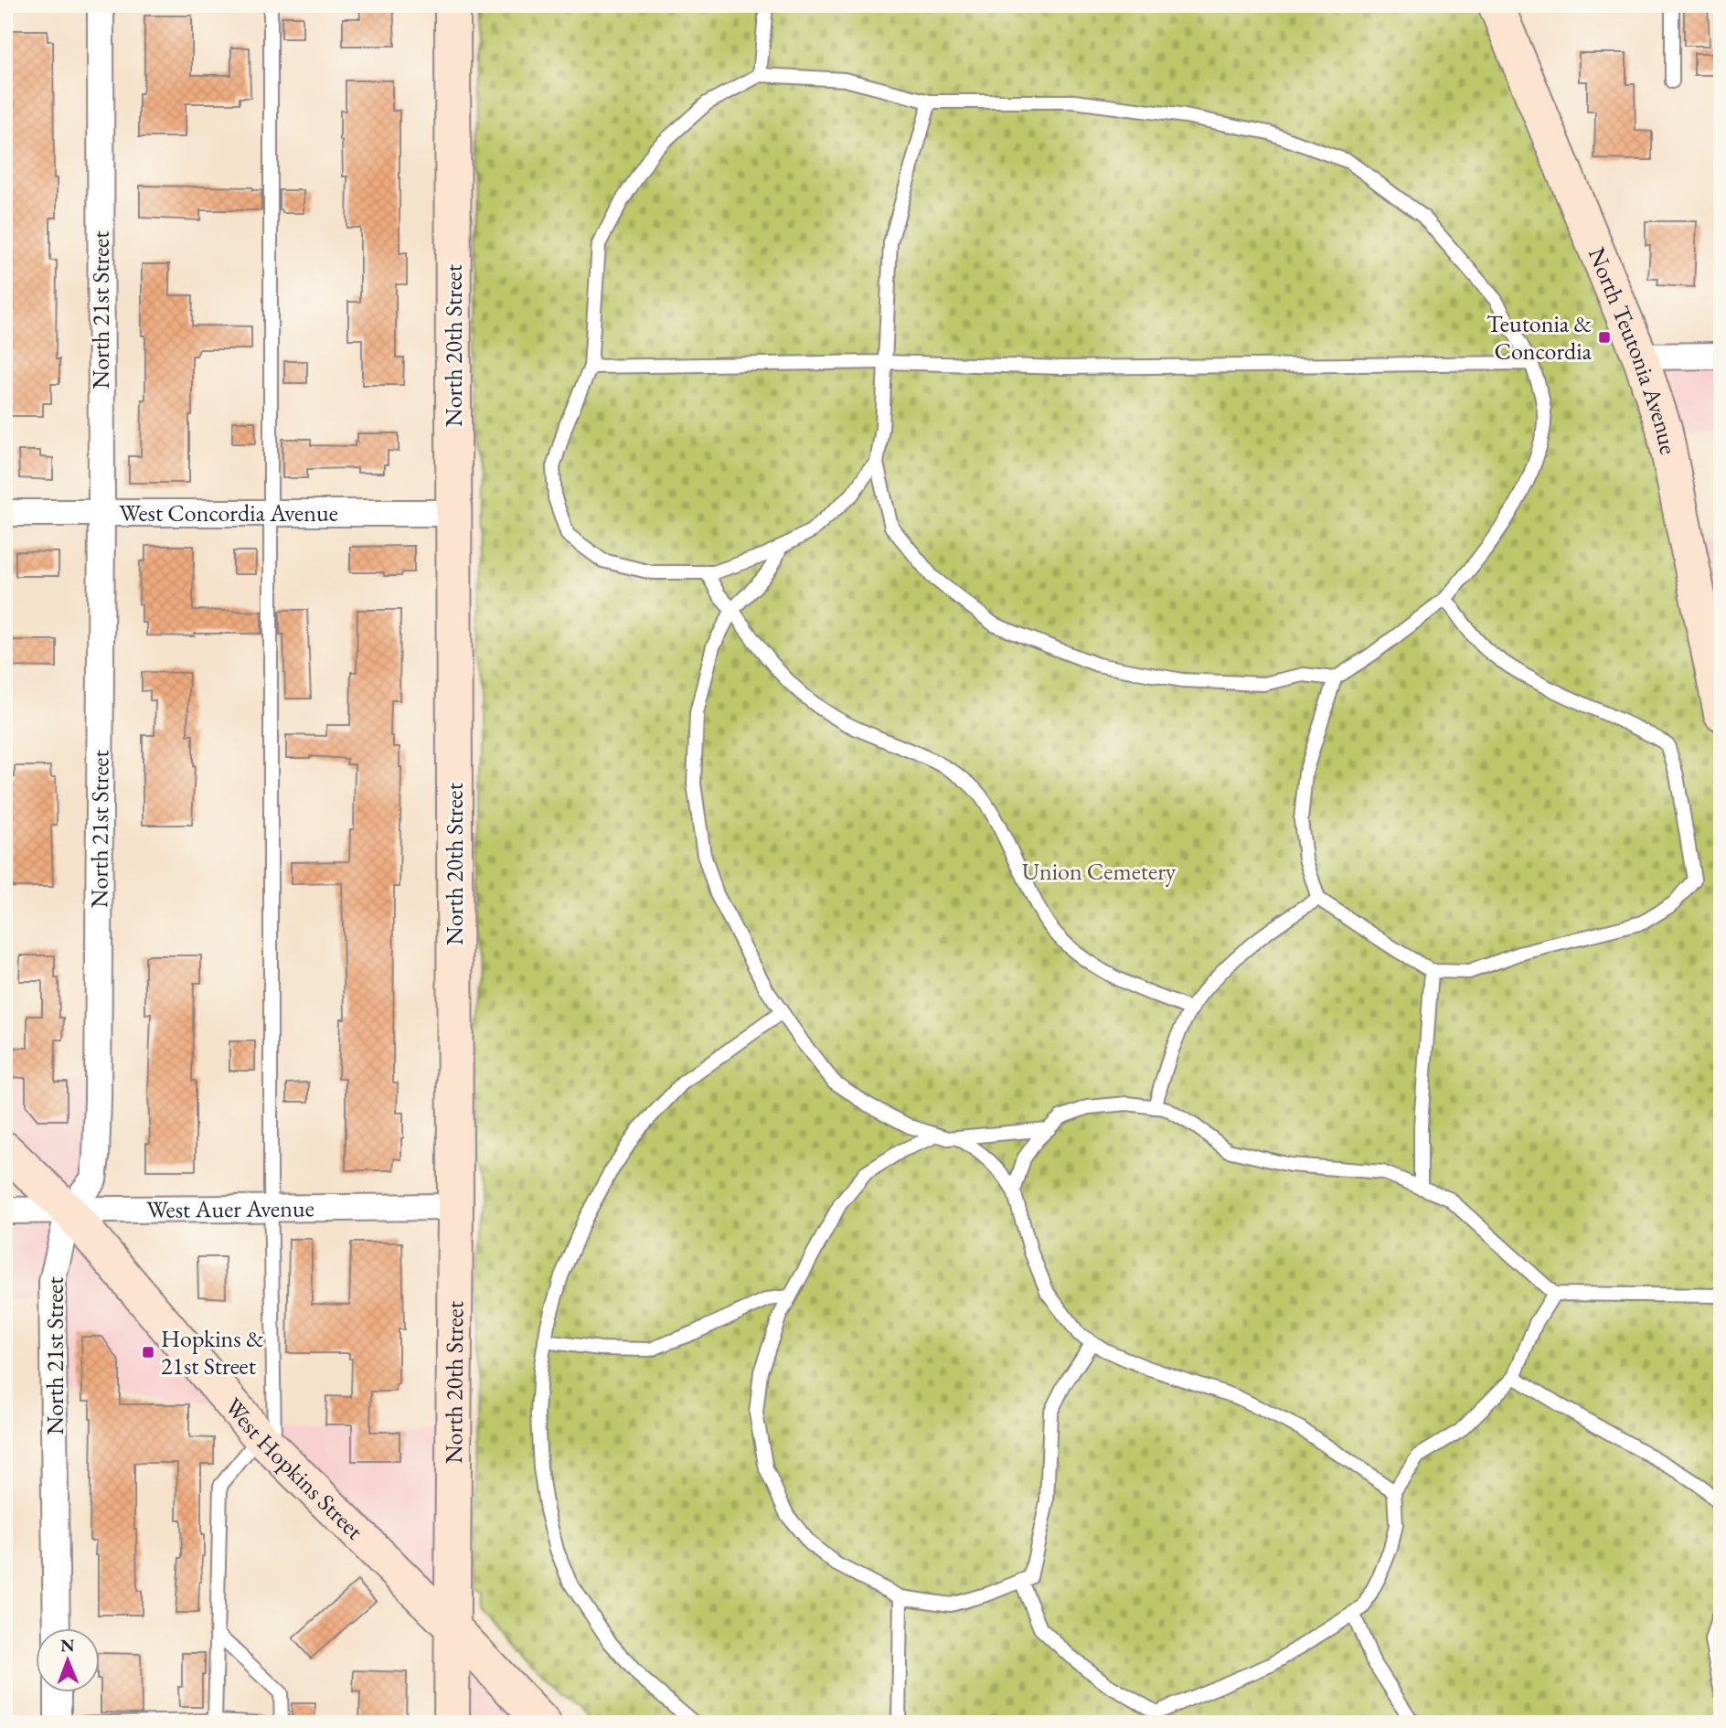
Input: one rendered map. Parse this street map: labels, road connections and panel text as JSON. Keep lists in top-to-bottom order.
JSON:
{
  "streets": {
    "main road": ["North 20th Street", "North Teutonia Avenue", "West Hopkins Street"],
    "street": ["North 21st Street", "West Concordia Avenue", "West Auer Avenue"]
  },
  "crossings": [
    ["North 21st Street", "West Concordia Avenue"],
    ["North 21st Street", "West Auer Avenue"],
    ["North 21st Street", "West Hopkins Street"],
    ["North 20th Street", "West Concordia Avenue"],
    ["North 20th Street", "West Auer Avenue"],
    ["North 20th Street", "West Hopkins Street"],
    ["West Auer Avenue", "West Hopkins Street"]
  ],
  "parks": ["Union Cemetery"],
  "places": {
    "transit": ["Teutonia & Concordia", "Hopkins & 21st Street"]
  },
  "north": "top"
}
